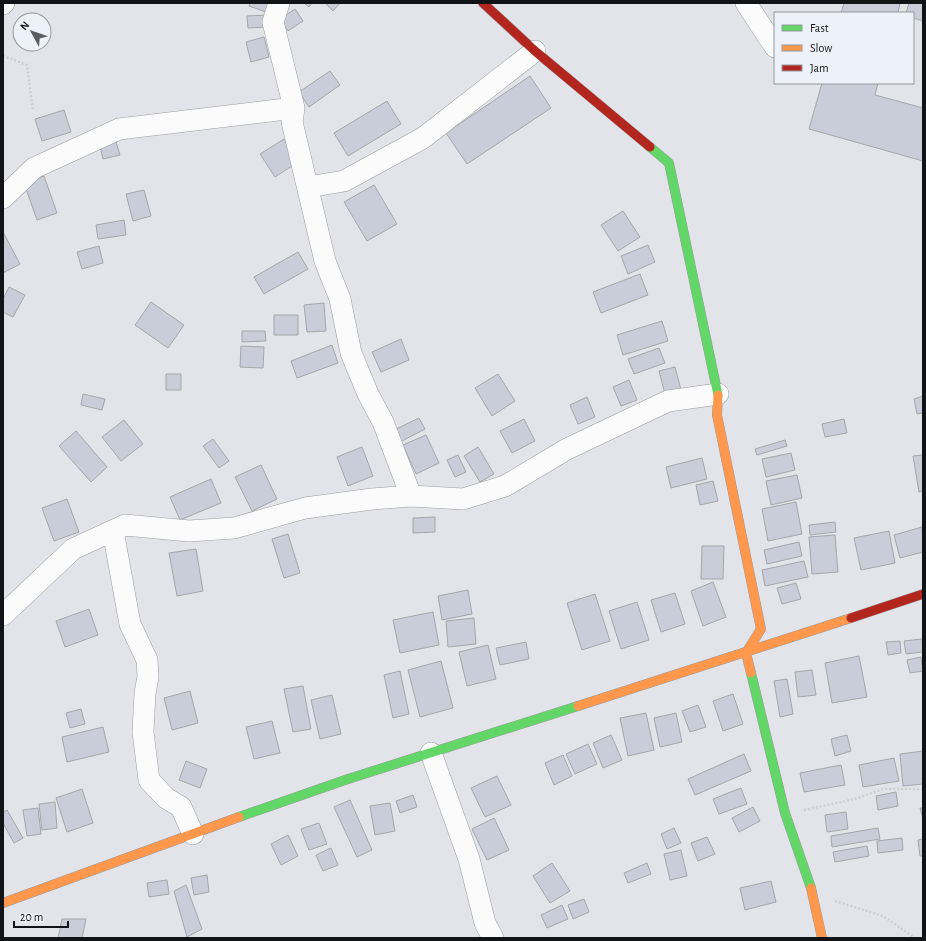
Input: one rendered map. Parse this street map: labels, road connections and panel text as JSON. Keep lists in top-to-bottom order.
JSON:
{
  "legend": ["Fast", "Slow", "Jam"],
  "scale_bar": "20 m",
  "north": "top left"
}
